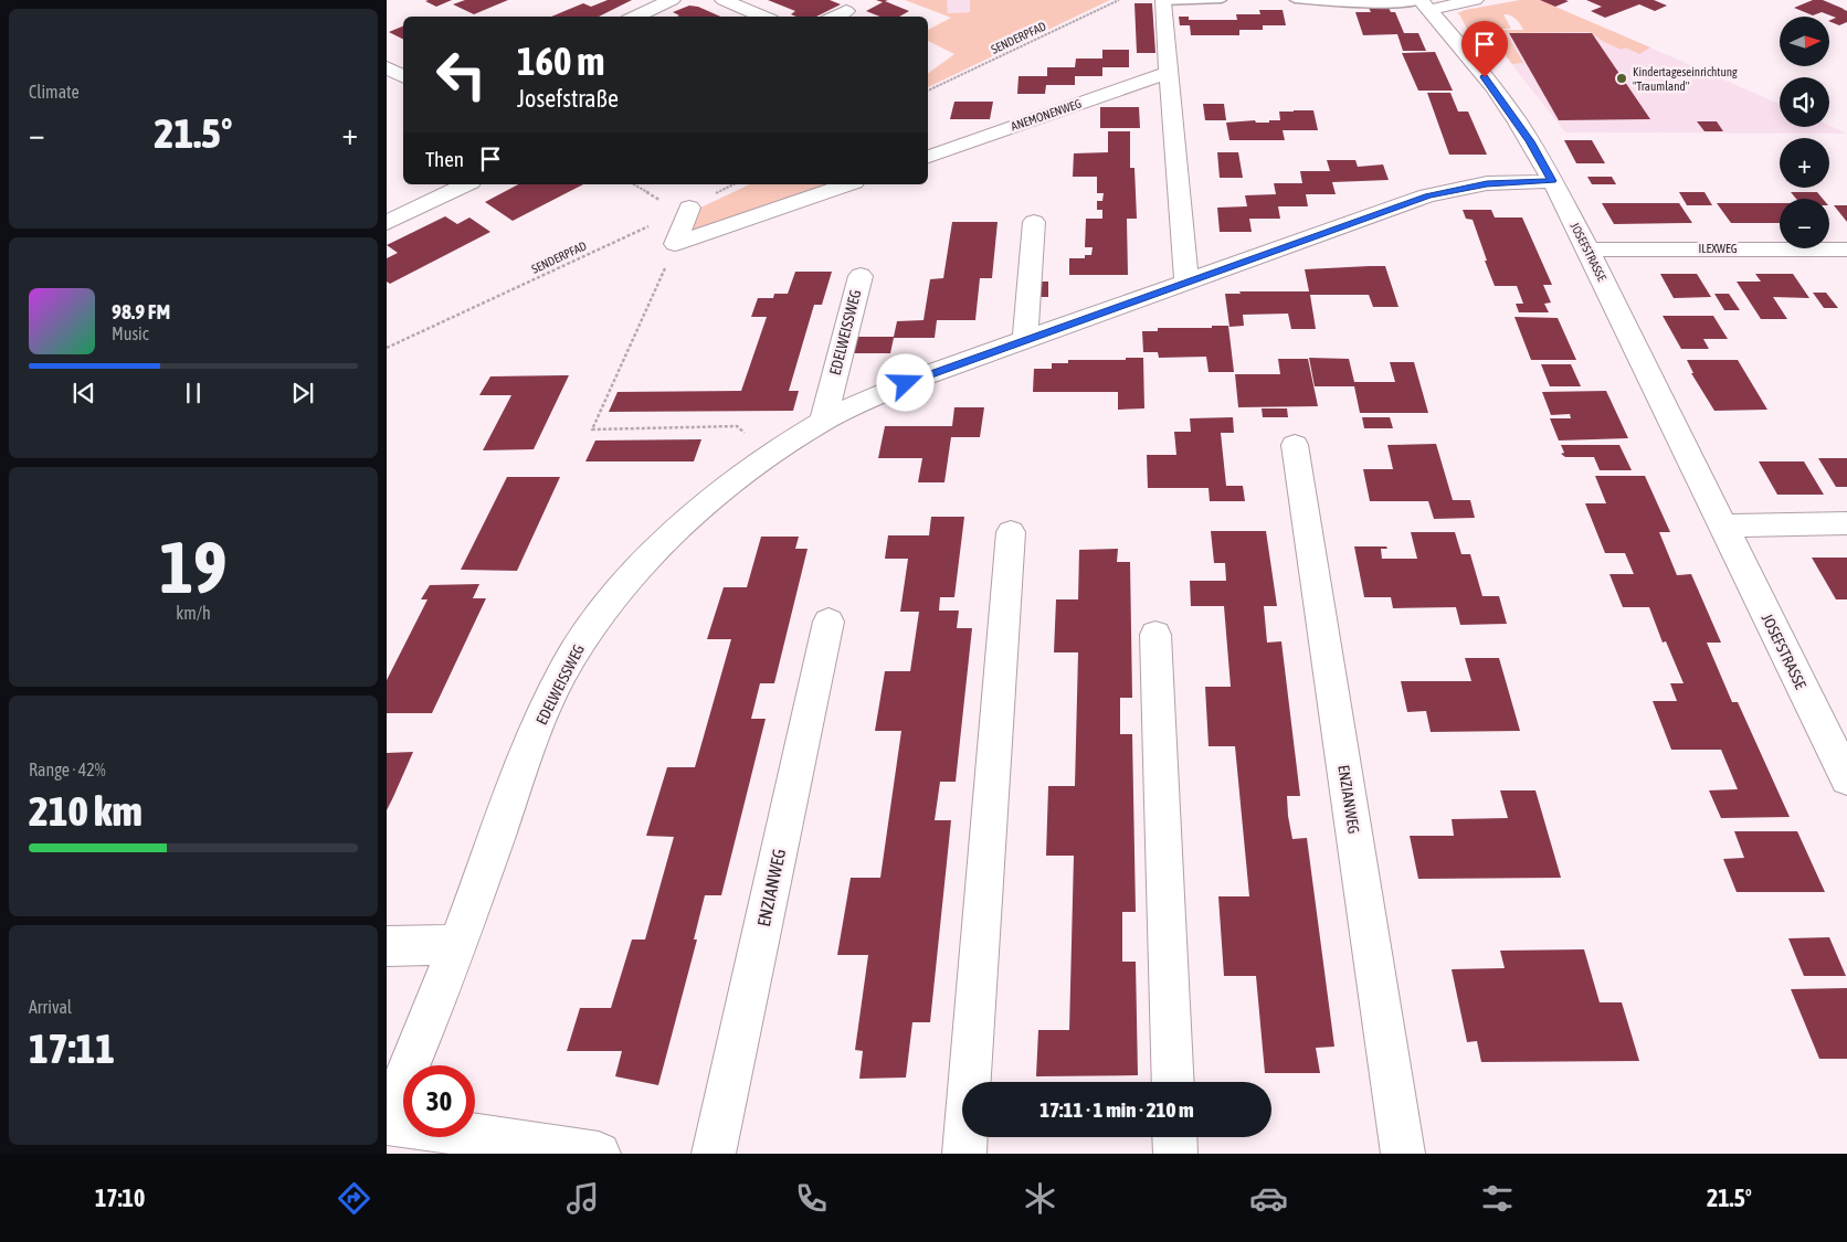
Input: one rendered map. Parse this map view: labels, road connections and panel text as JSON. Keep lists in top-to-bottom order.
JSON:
{
  "streets": {
    "street": [
      "ANEMONENWEG",
      "ILEXWEG",
      "JOSEFSTRASSE",
      "EDELWEISSWEG",
      "ENZIANWEG"
    ],
    "path": ["SENDERPFAD"]
  },
  "crossings": [
    ["ILEXWEG", "JOSEFSTRASSE"],
    ["JOSEFSTRASSE", "EDELWEISSWEG"]
  ],
  "places": ["Kindertageseinrichtung \"Traumland\""],
  "north": "right",
  "page": {
    "tile": [
      "Climate",
      ["19", "km/h"],
      ["Range · 42%", "210 km"],
      ["Arrival", "17:11"]
    ],
    "map_buttons": ["+", "−"],
    "turn": ["160 m", "Josefstraße"],
    "heat": ["−", "21.5°", "+"],
    "then": "Then",
    "song": ["98.9 FM", "Music"],
    "limit": "30",
    "trip": "17:11 · 1 min · 210 m",
    "tabs": ["17:10", "21.5°"]
  }
}
